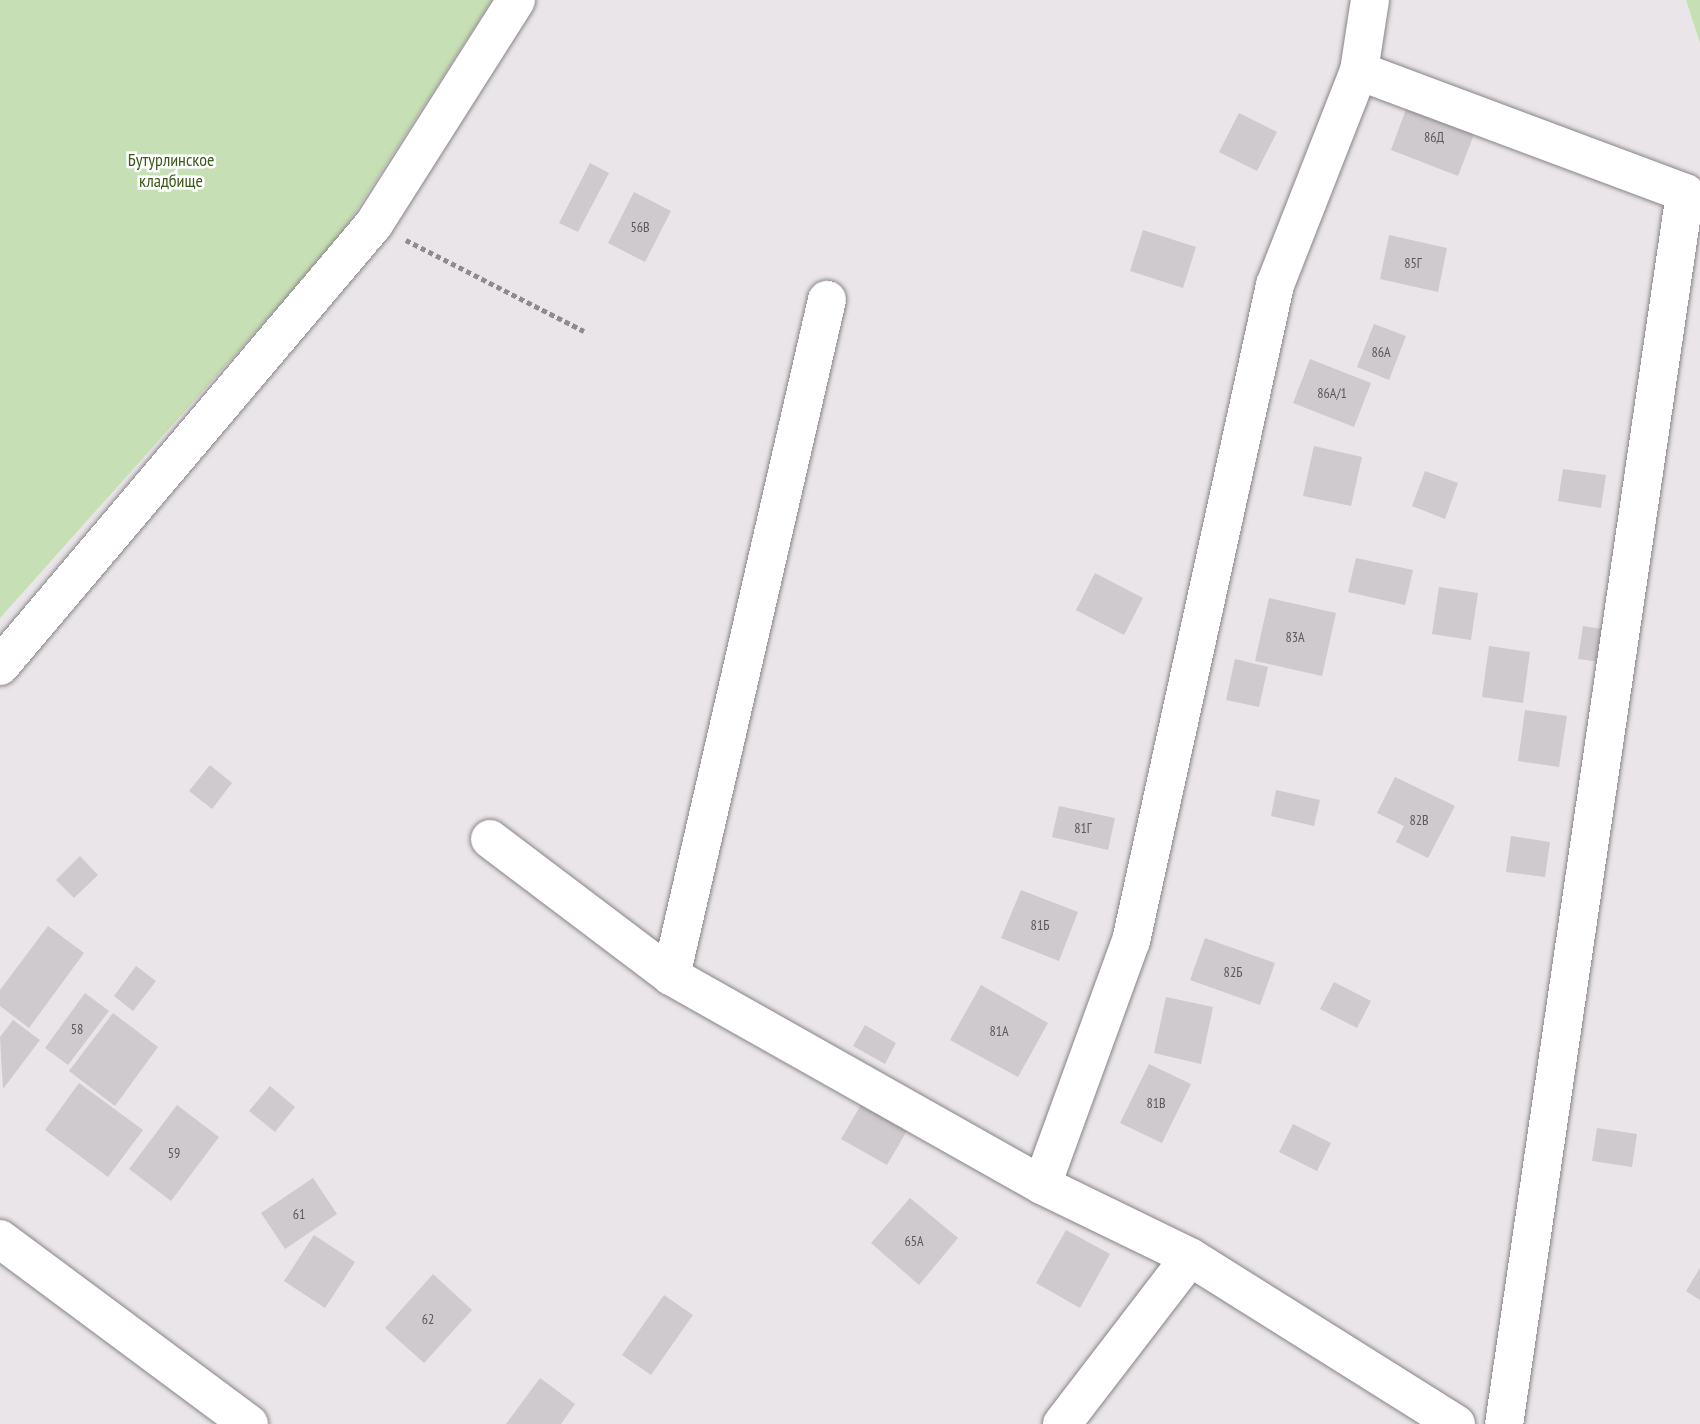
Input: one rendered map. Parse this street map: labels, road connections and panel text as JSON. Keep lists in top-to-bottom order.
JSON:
{
  "parks": ["Бутурлинское кладбище"],
  "house_numbers": [
    "86Д",
    "56В",
    "85Г",
    "86А",
    "86А/1",
    "83А",
    "82В",
    "81Г",
    "81Б",
    "82Б",
    "58",
    "81А",
    "81В",
    "59",
    "61",
    "65А",
    "62"
  ]
}
